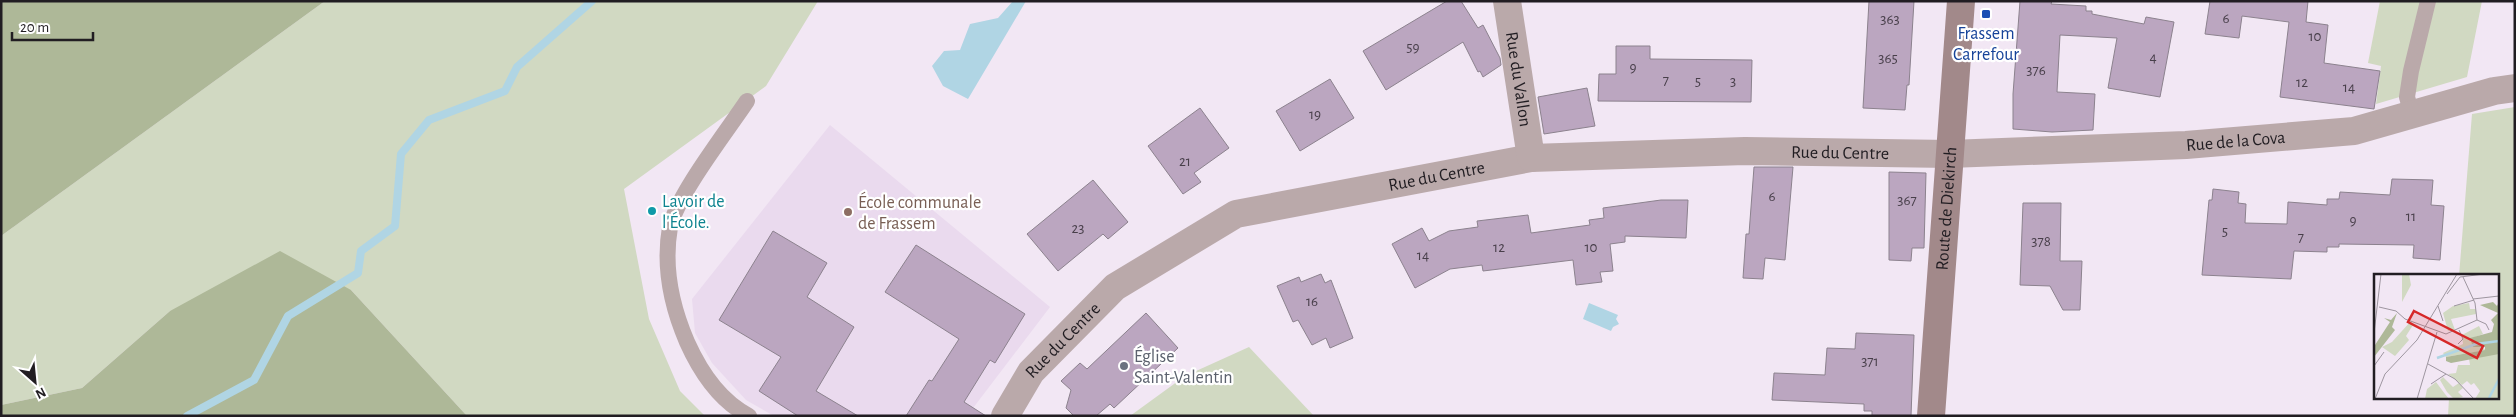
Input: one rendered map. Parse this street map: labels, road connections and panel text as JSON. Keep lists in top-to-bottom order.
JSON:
{
  "streets": {
    "main road": ["Route de Diekirch"],
    "street": ["Rue du Vallon", "Rue de la Cova", "Rue du Centre"]
  },
  "crossings": [
    ["Rue du Vallon", "Rue du Centre"],
    ["Rue de la Cova", "Rue du Centre"],
    ["Rue de la Cova", "Route de Diekirch"],
    ["Rue du Centre", "Route de Diekirch"]
  ],
  "places": {
    "transit": ["Frassem Carrefour"],
    "other": ["Lavoir de l'École.", "École communale de Frassem", "Église Saint-Valentin"]
  },
  "house_numbers": [
    "6",
    "363",
    "10",
    "59",
    "4",
    "365",
    "9",
    "376",
    "7",
    "5",
    "3",
    "12",
    "14",
    "19",
    "21",
    "6",
    "367",
    "11",
    "9",
    "23",
    "5",
    "7",
    "378",
    "12",
    "10",
    "14",
    "16",
    "371"
  ],
  "scale_bar": "20 m",
  "north": "bottom right"
}
